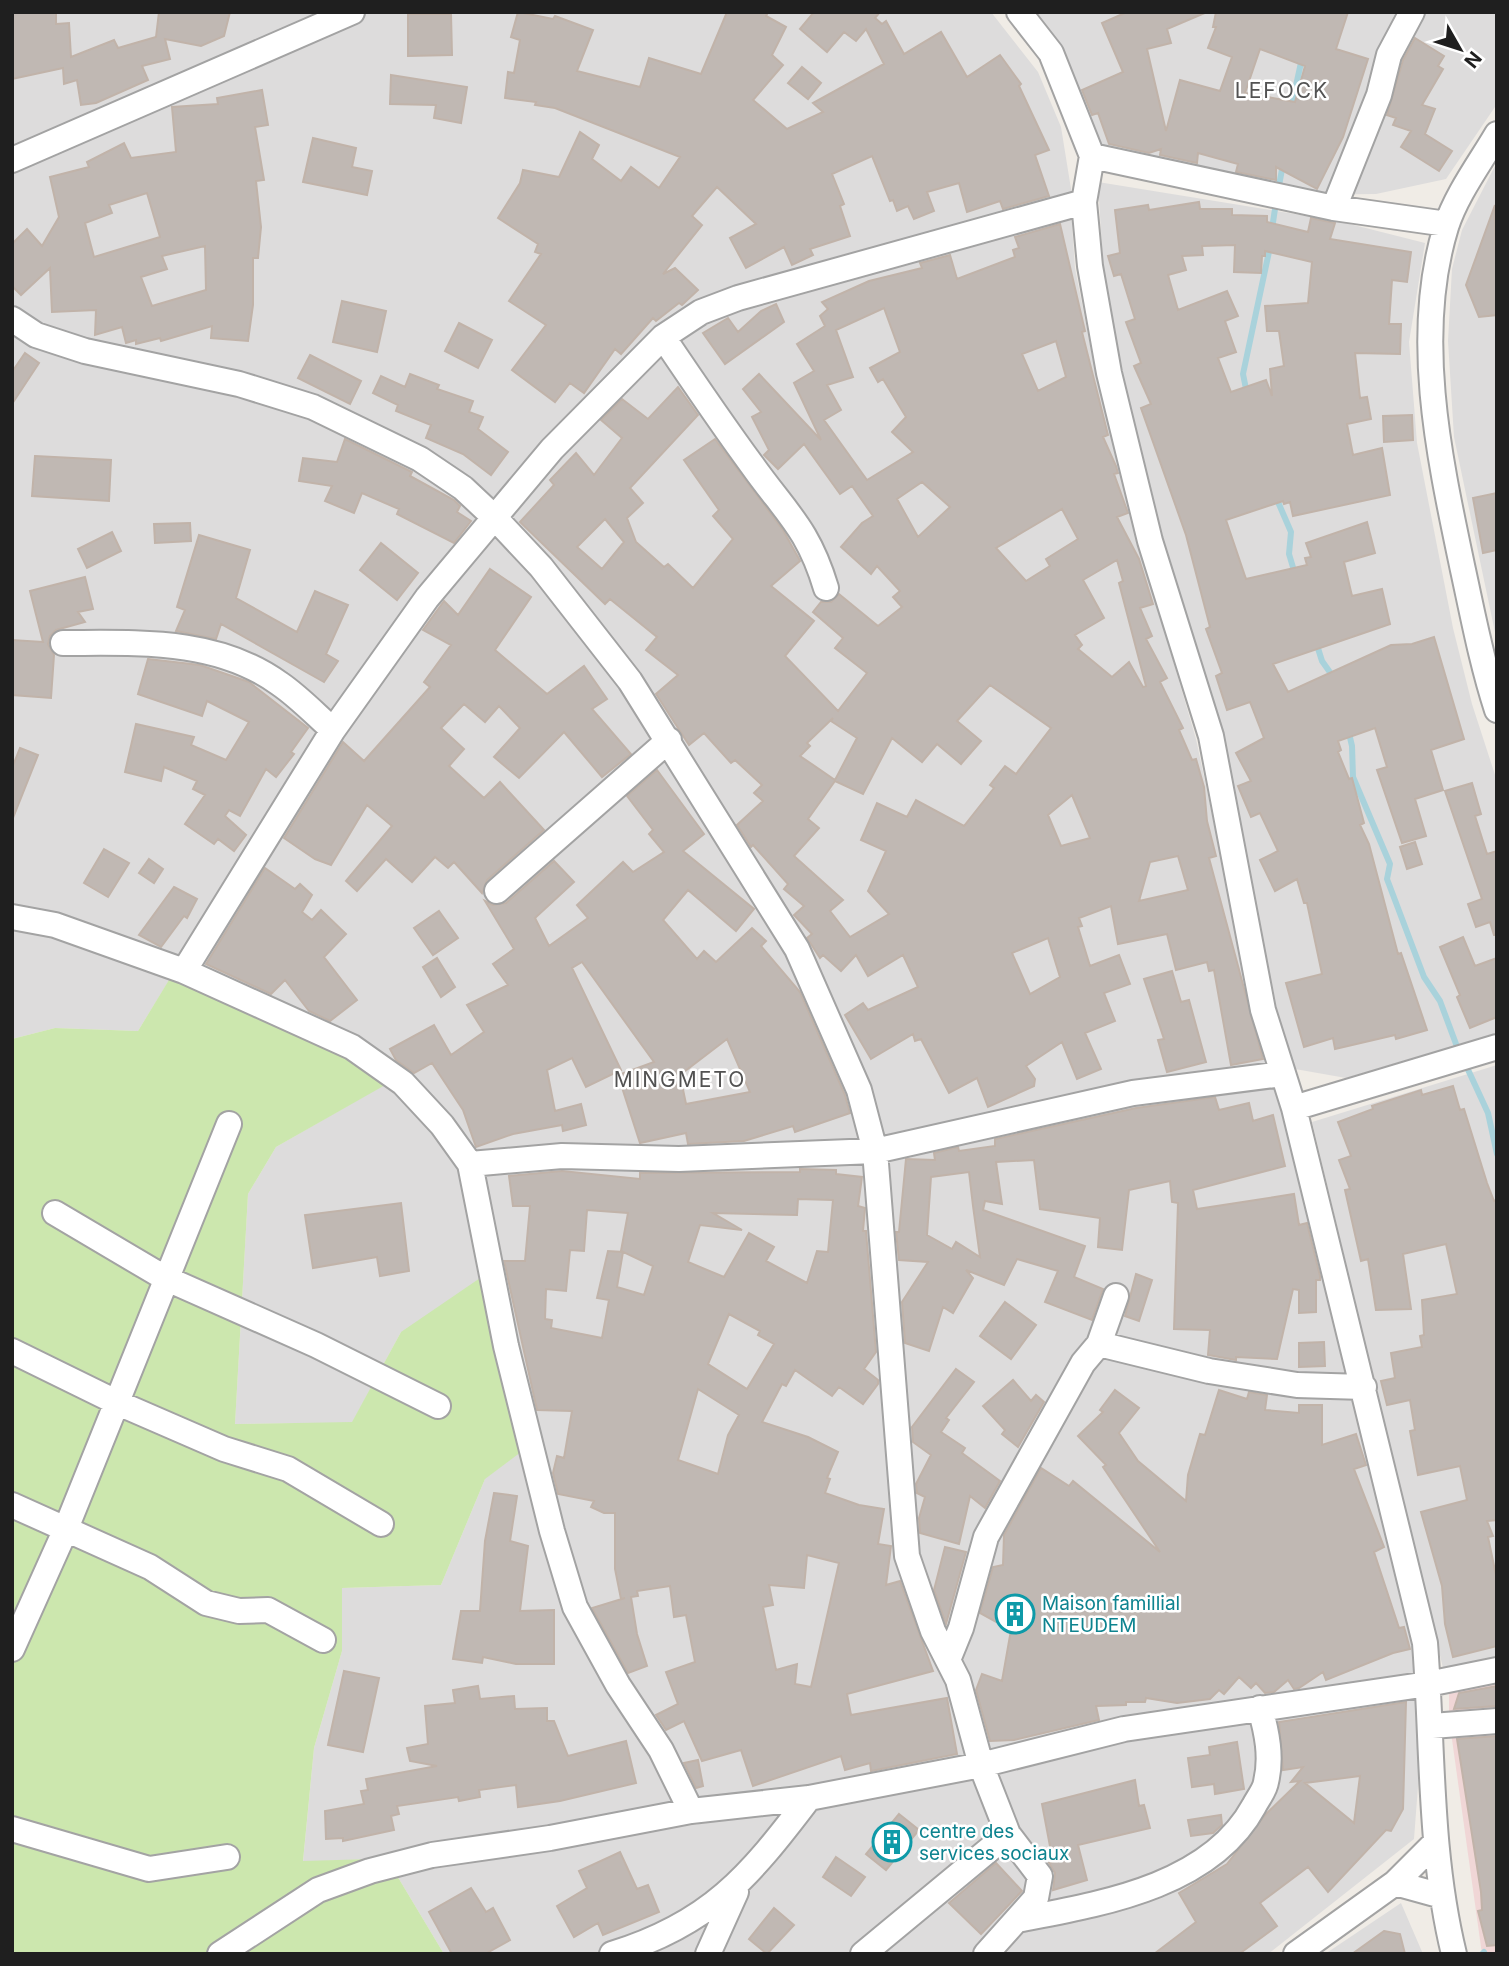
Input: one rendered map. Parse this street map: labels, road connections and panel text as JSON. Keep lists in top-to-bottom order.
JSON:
{
  "districts": ["LEFOCK", "MINGMETO"],
  "places": {
    "building": ["Maison famillial NTEUDEM", "centre des services sociaux"]
  },
  "north": "bottom right"
}
